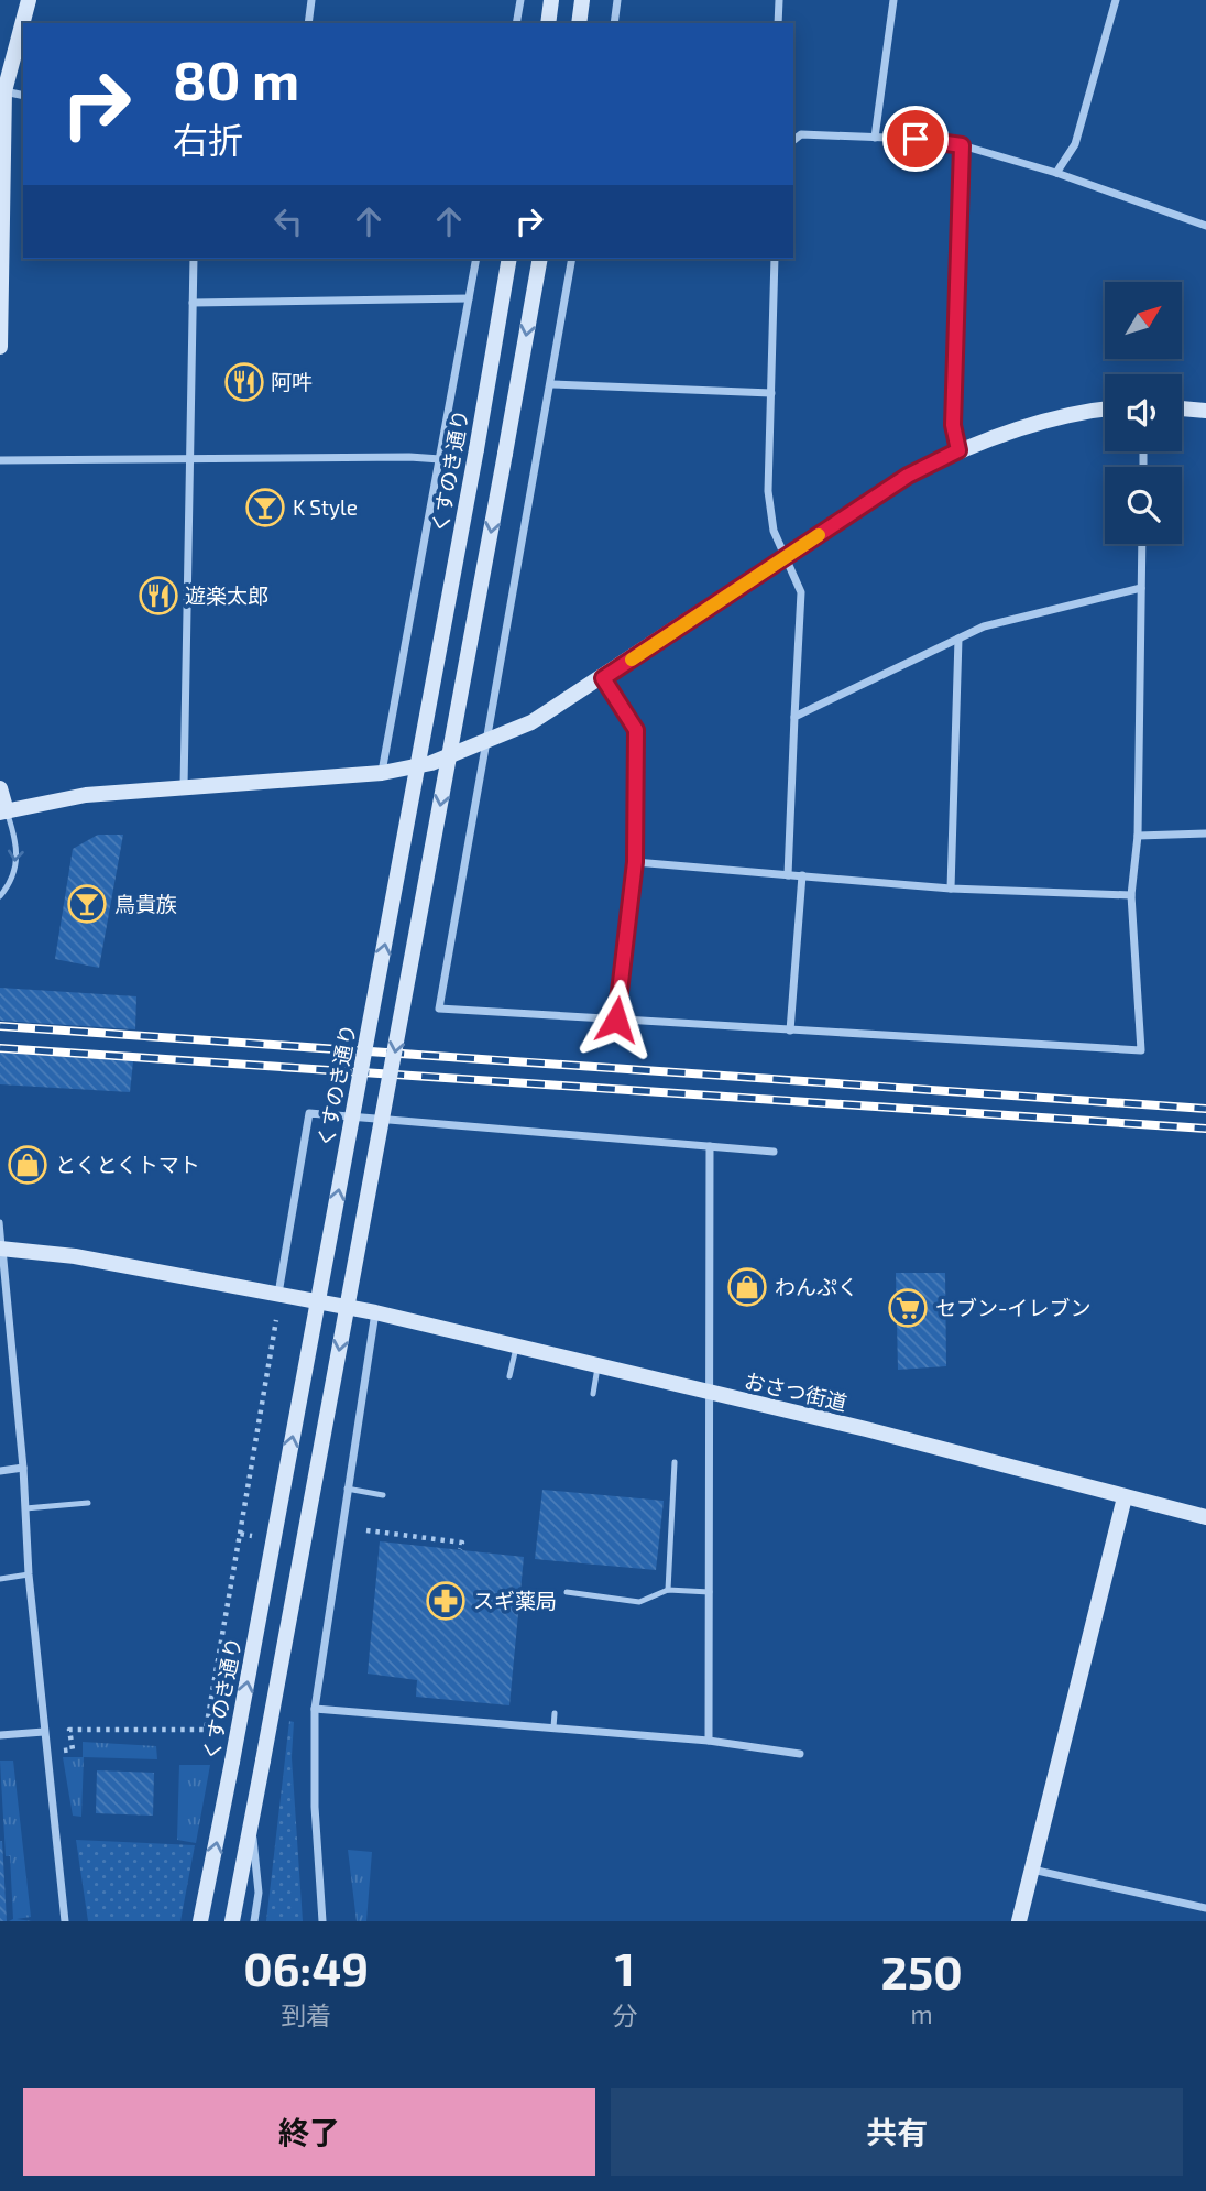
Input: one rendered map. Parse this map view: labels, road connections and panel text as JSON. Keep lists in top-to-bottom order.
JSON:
{
  "streets": {
    "main road": ["くすのき通り", "おさつ街道"]
  },
  "places": {
    "restaurant": ["阿吽", "遊楽太郎"],
    "bar": ["K Style", "鳥貴族"],
    "shop": ["とくとくトマト", "わんぷく"],
    "supermarket": ["セブン-イレブン"],
    "pharmacy": ["スギ薬局"]
  },
  "north": "top right",
  "page": {
    "turn": ["80 m", "右折"],
    "eta": [
      "06:49",
      "到着",
      "1",
      "分",
      "250",
      "m"
    ],
    "buttons": ["終了", "共有"]
  }
}
